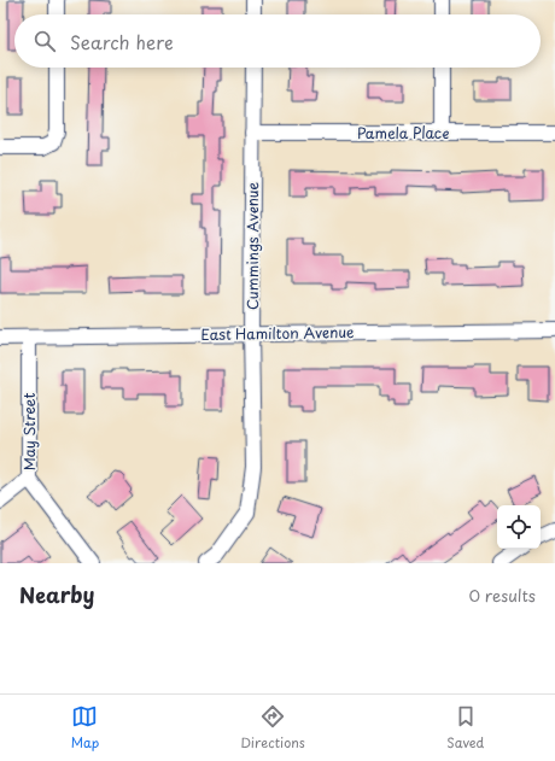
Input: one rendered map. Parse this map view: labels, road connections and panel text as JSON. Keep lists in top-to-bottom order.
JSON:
{
  "streets": {
    "street": [
      "Pamela Place",
      "Cummings Avenue",
      "East Hamilton Avenue",
      "May Street"
    ]
  },
  "crossings": [
    ["Pamela Place", "Cummings Avenue"],
    ["Cummings Avenue", "East Hamilton Avenue"],
    ["East Hamilton Avenue", "May Street"]
  ],
  "page": {
    "search": "Search here",
    "heading": ["Nearby", "0 results"],
    "nav": ["Map", "Directions", "Saved"]
  }
}
